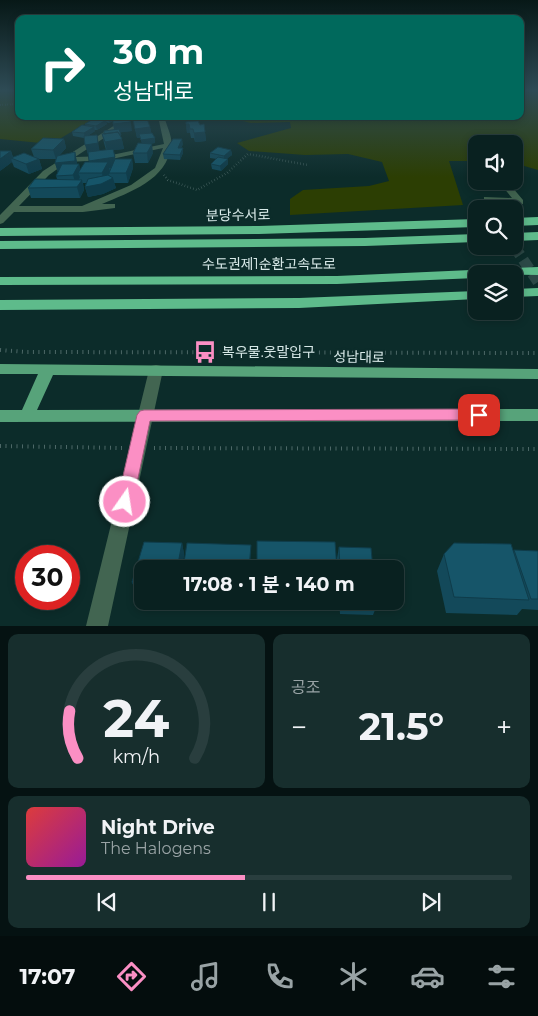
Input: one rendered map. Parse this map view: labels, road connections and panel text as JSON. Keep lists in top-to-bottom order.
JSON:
{
  "streets": {
    "highway": ["분당수서로", "수도권제1순환고속도로"],
    "main road": ["성남대로"]
  },
  "places": {
    "bus stop": ["복우물.웃말입구"]
  },
  "page": {
    "turn": ["30 m", "성남대로"],
    "limit": "30",
    "trip": "17:08 · 1 분 · 140 m",
    "tile": "공조",
    "heat": ["−", "21.5°", "+"],
    "song": ["Night Drive", "The Halogens"],
    "tabs": "17:07",
    "gauge": ["24", "km/h"]
  }
}
